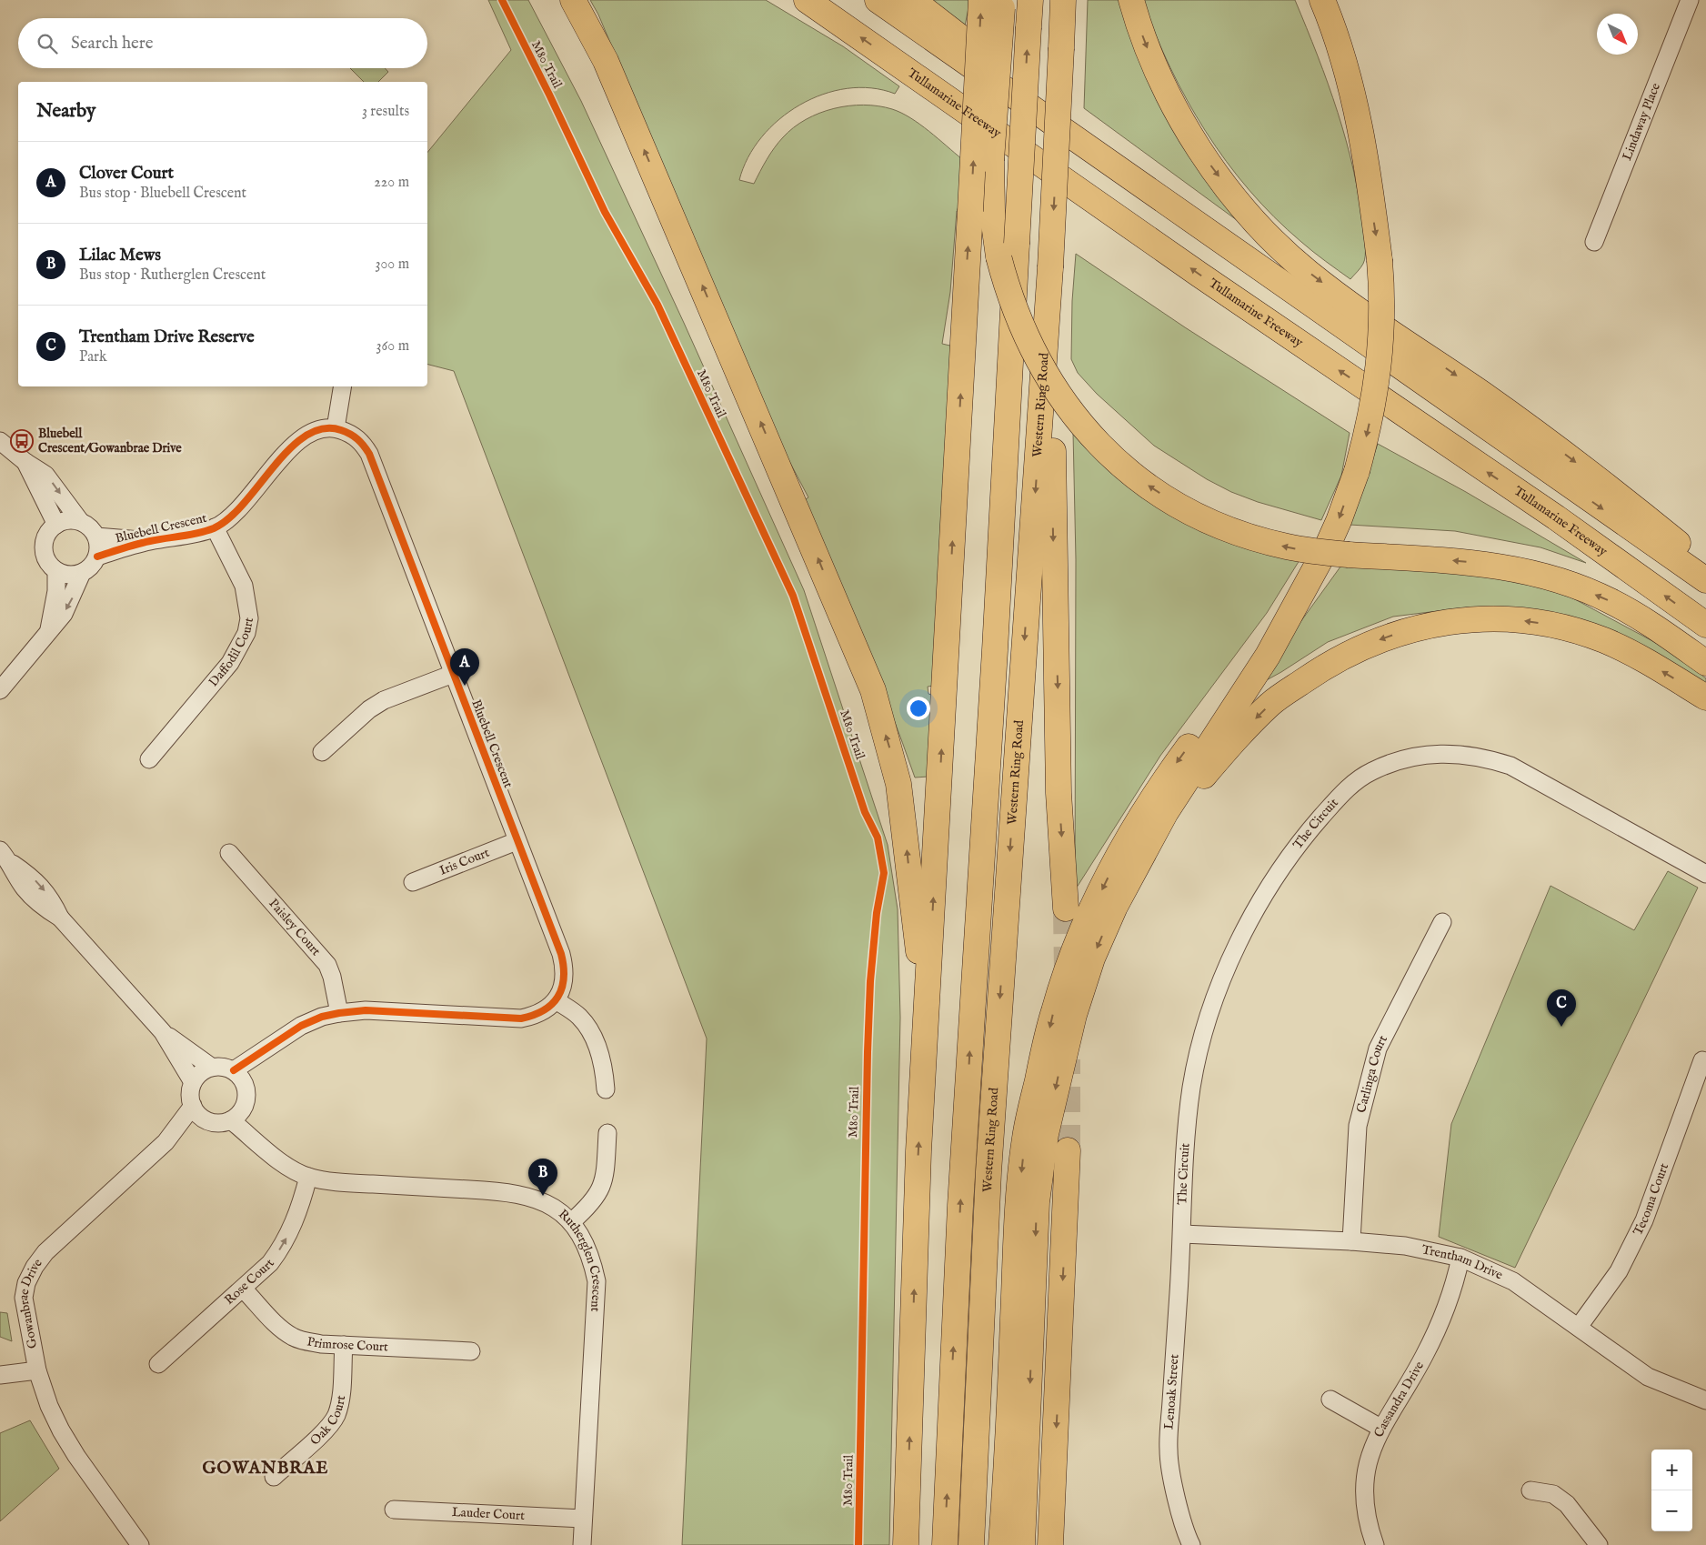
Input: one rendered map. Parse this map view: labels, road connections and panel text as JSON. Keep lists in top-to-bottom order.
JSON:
{
  "streets": {
    "highway": ["Tullamarine Freeway", "Western Ring Road"],
    "street": [
      "Lindaway Place",
      "Bluebell Crescent",
      "Daffodil Court",
      "The Circuit",
      "Iris Court",
      "Paisley Court",
      "Carlinga Court",
      "Tecoma Court",
      "Rutherglen Crescent",
      "Trentham Drive",
      "Rose Court",
      "Gowanbrae Drive",
      "Primrose Court",
      "Lenoak Street",
      "Cassandra Drive",
      "Oak Court",
      "Lauder Court"
    ],
    "cycle path": ["M80 Trail"]
  },
  "crossings": [
    ["Bluebell Crescent", "Daffodil Court"],
    ["Bluebell Crescent", "Iris Court"],
    ["Bluebell Crescent", "Paisley Court"],
    ["Bluebell Crescent", "Rutherglen Crescent"],
    ["Bluebell Crescent", "Gowanbrae Drive"],
    ["The Circuit", "Trentham Drive"],
    ["The Circuit", "Lenoak Street"],
    ["Carlinga Court", "Trentham Drive"],
    ["Tecoma Court", "Trentham Drive"],
    ["Rutherglen Crescent", "Rose Court"],
    ["Rutherglen Crescent", "Gowanbrae Drive"],
    ["Rutherglen Crescent", "Lauder Court"],
    ["Trentham Drive", "Lenoak Street"],
    ["Trentham Drive", "Cassandra Drive"],
    ["Rose Court", "Primrose Court"],
    ["Primrose Court", "Oak Court"]
  ],
  "one_way": ["Rose Court"],
  "districts": ["GOWANBRAE"],
  "places": {
    "bus stop": ["Bluebell Crescent/Gowanbrae Drive"]
  },
  "north": "bottom right",
  "page": {
    "search": "Search here",
    "heading": ["Nearby", "3 results"],
    "list": [
      {
        "mark": "A",
        "name": "Clover Court",
        "note": "Bus stop · Bluebell Crescent",
        "value": "220 m"
      },
      {
        "mark": "B",
        "name": "Lilac Mews",
        "note": "Bus stop · Rutherglen Crescent",
        "value": "300 m"
      },
      {
        "mark": "C",
        "name": "Trentham Drive Reserve",
        "note": "Park",
        "value": "360 m"
      }
    ],
    "pins": ["A", "C", "B"],
    "map_buttons": ["+", "−"]
  }
}
